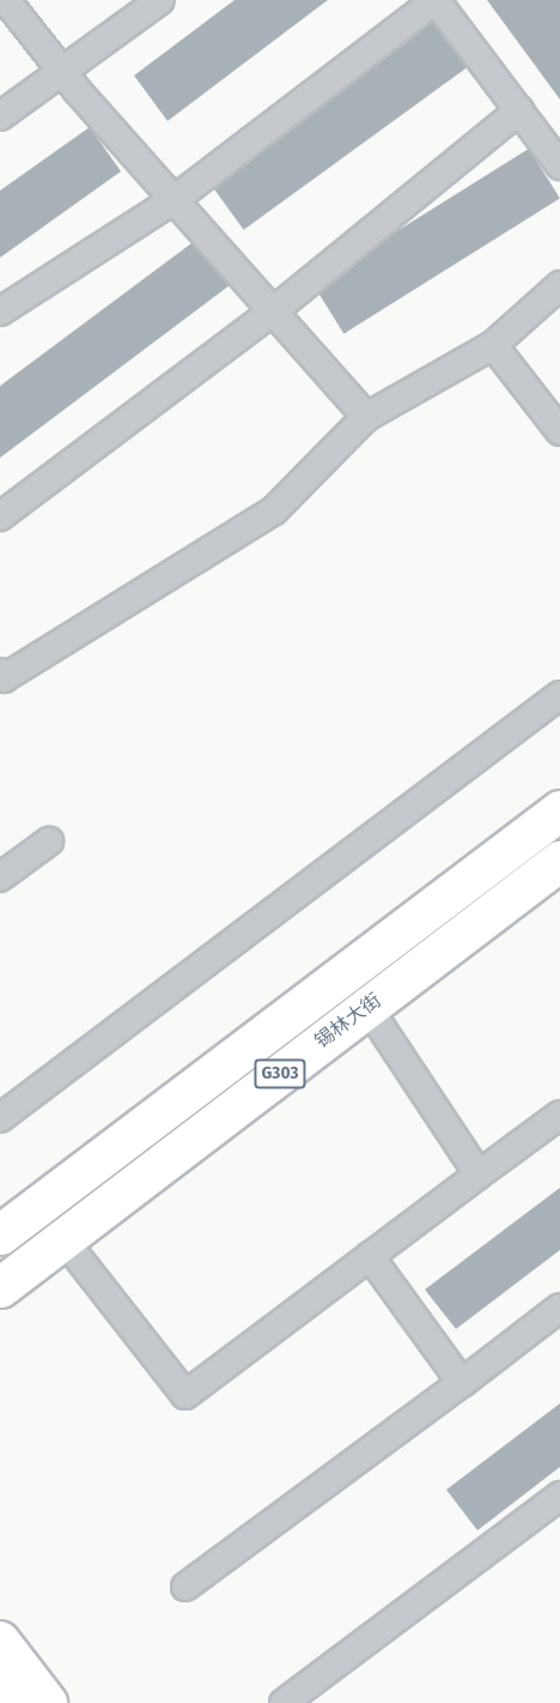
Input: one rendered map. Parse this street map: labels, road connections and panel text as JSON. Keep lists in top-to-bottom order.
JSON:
{
  "streets": {
    "highway": ["锡林大街", "G303"]
  }
}
